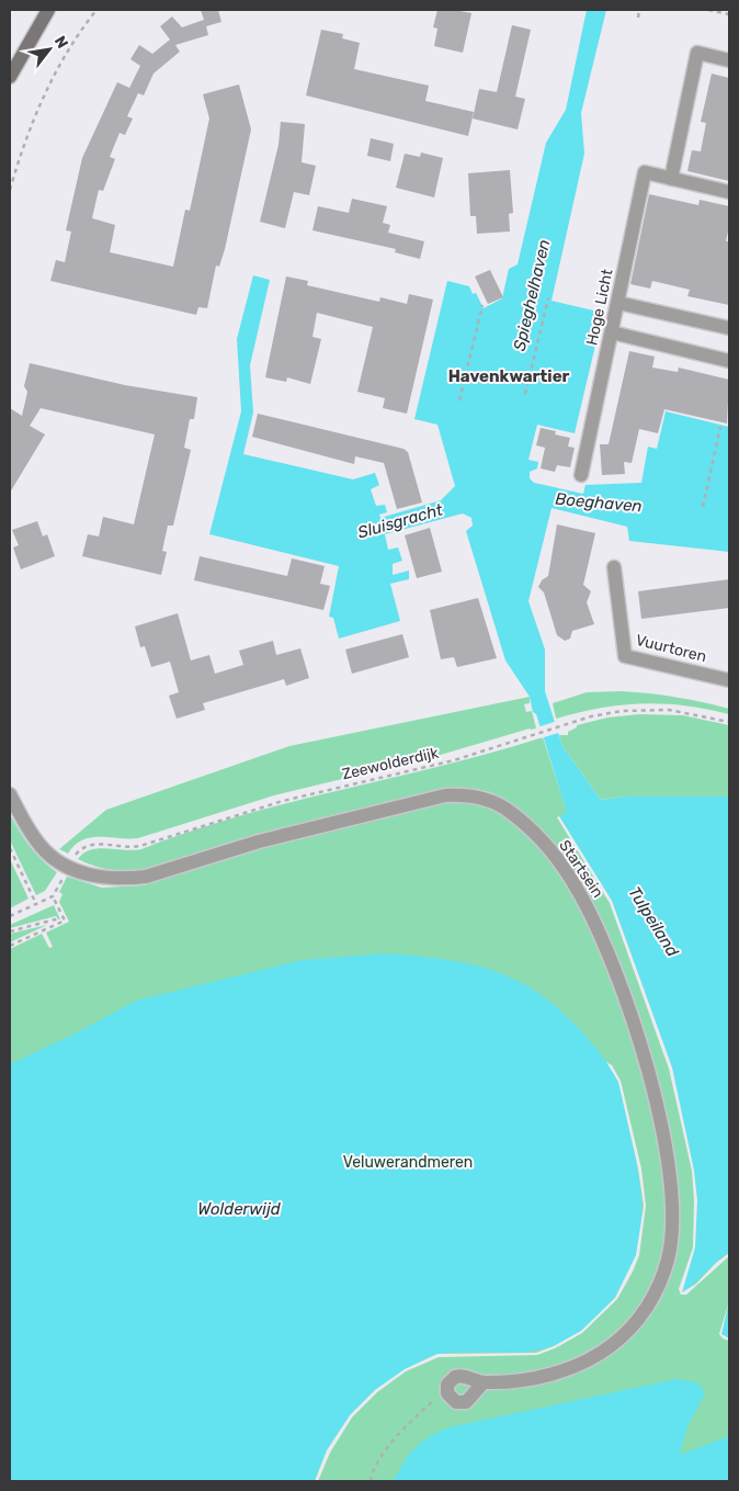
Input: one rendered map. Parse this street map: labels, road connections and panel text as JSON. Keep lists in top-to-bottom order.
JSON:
{
  "streets": {
    "street": ["Hoge Licht", "Vuurtoren", "Startsein"],
    "path": ["Zeewolderdijk"]
  },
  "crossings": [
    ["Zeewolderdijk", "Startsein"]
  ],
  "districts": ["Havenkwartier"],
  "water": [
    "Spieghelhaven",
    "Boeghaven",
    "Sluisgracht",
    "Tulpeiland",
    "Wolderwijd"
  ],
  "parks": ["Veluwerandmeren"],
  "north": "top right"
}
